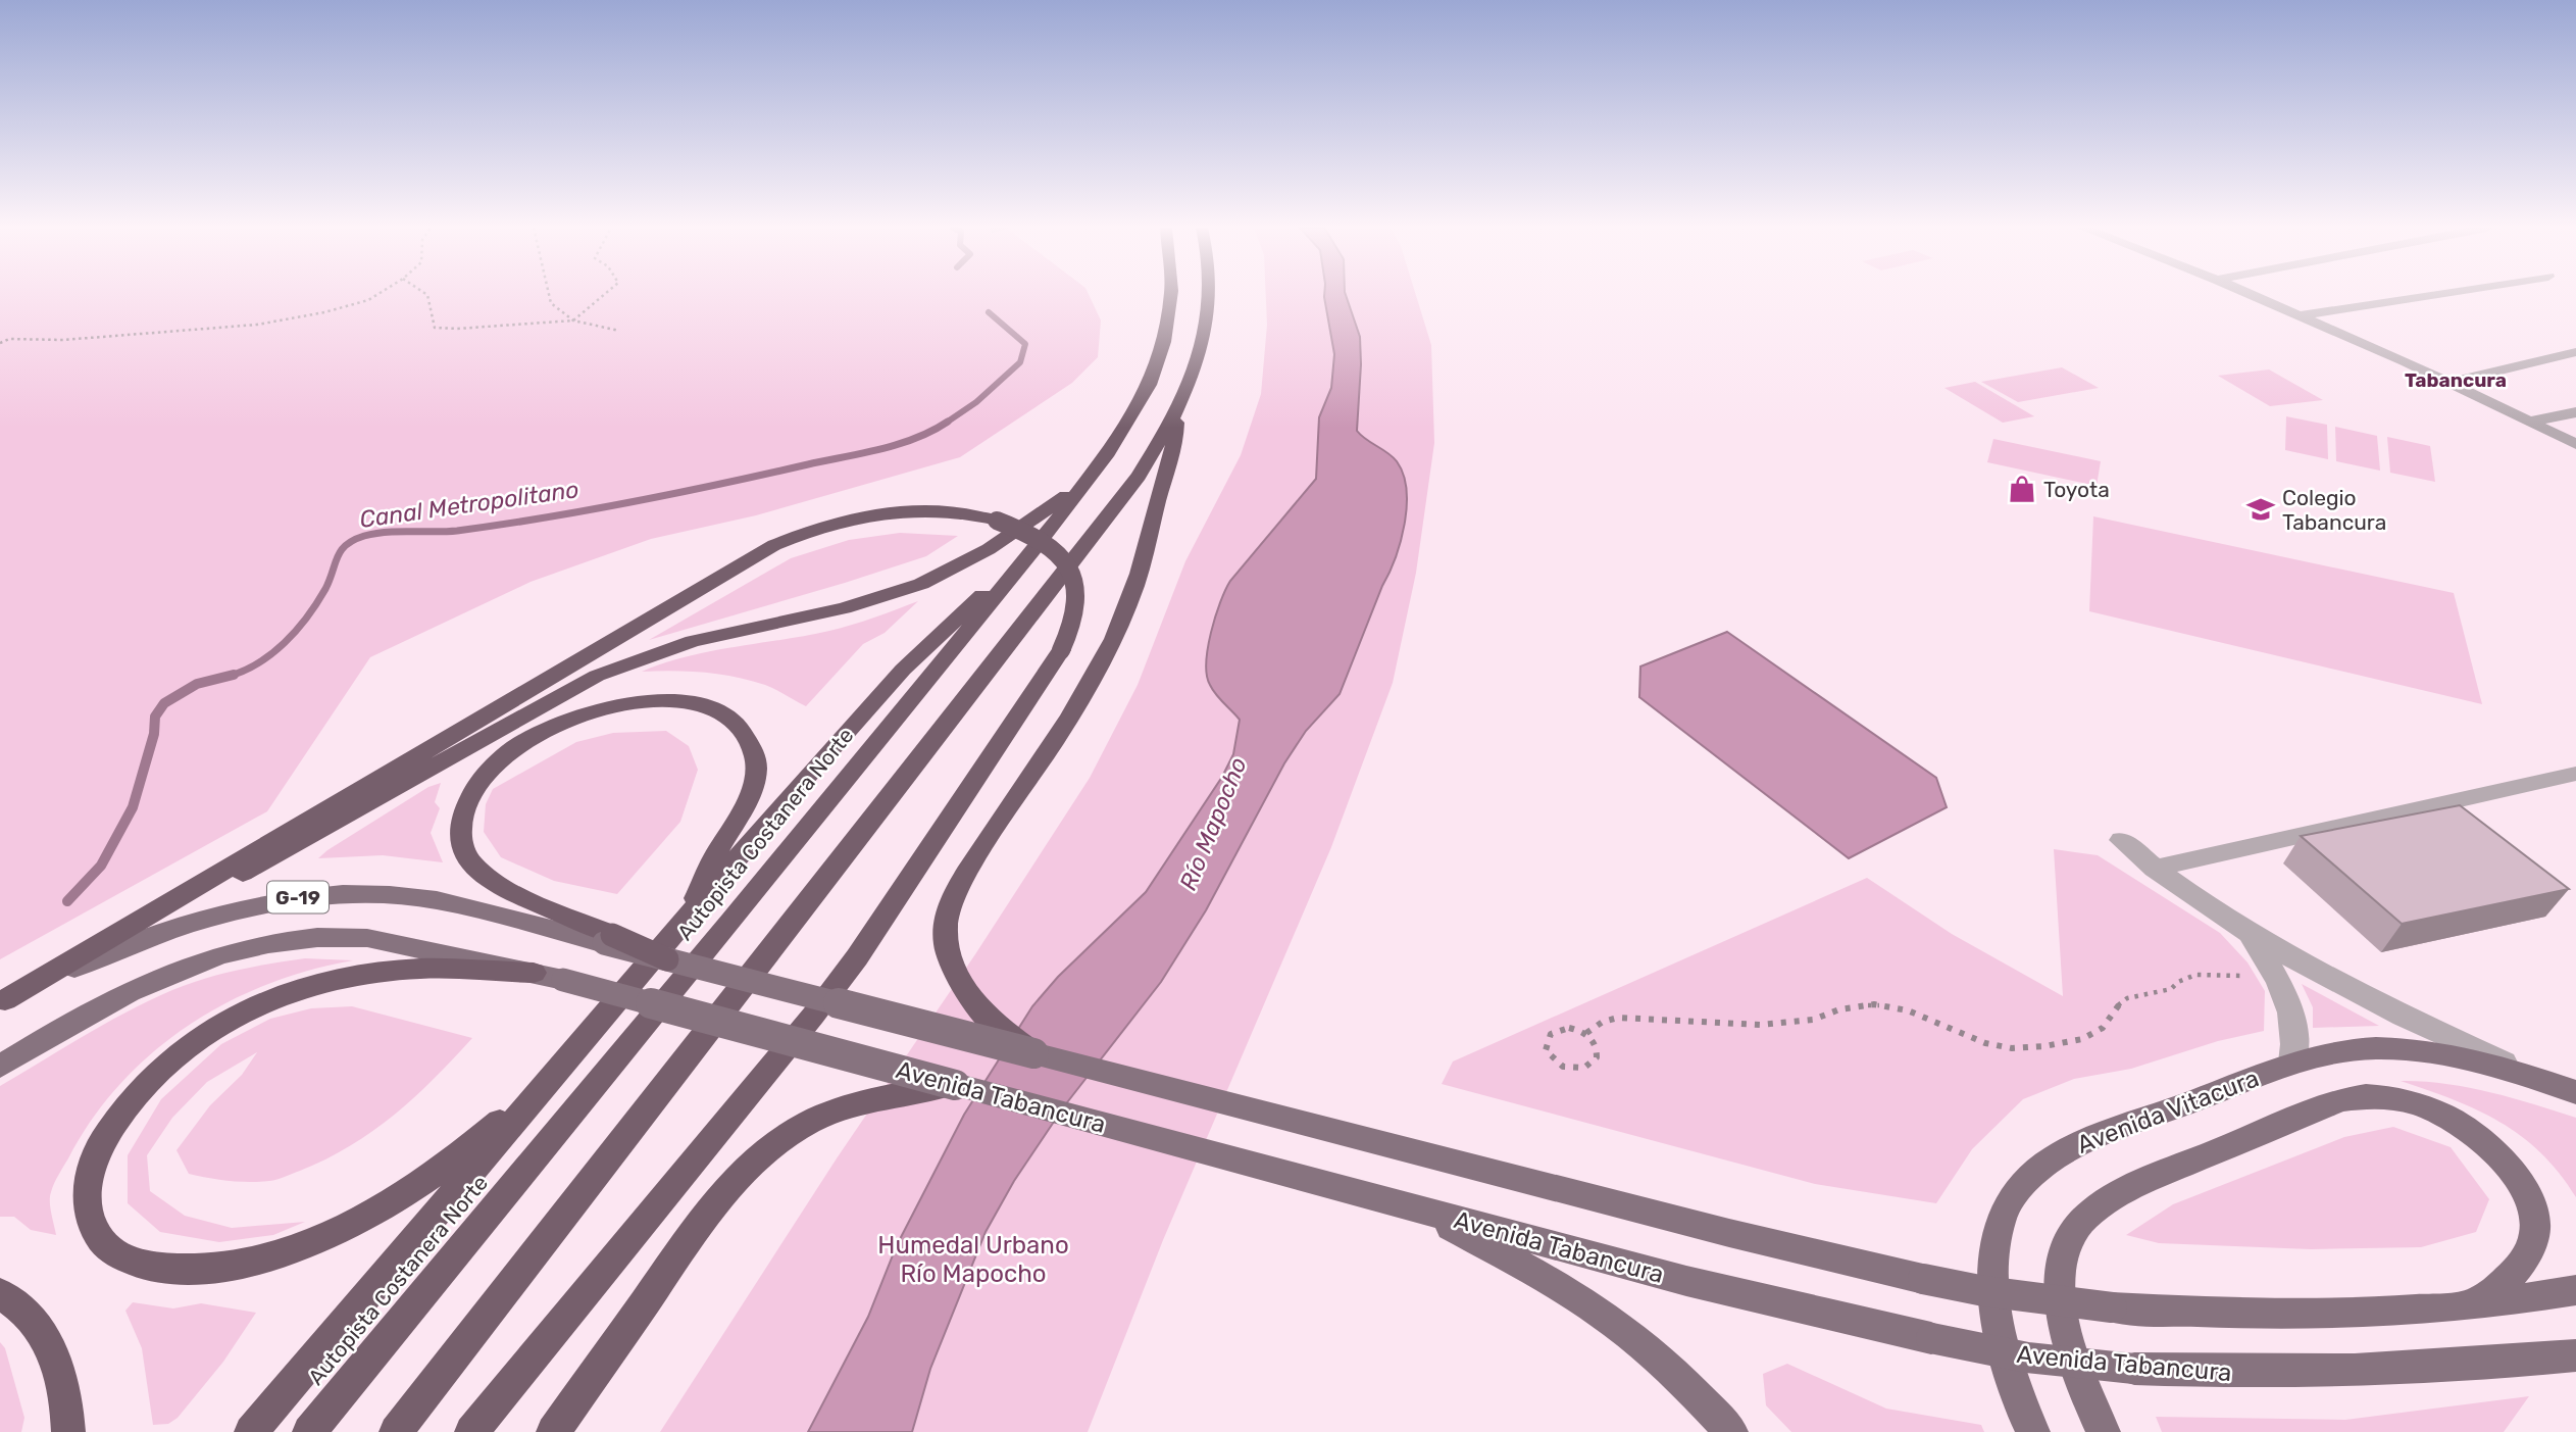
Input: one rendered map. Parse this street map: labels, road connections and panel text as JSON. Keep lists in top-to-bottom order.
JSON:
{
  "streets": {
    "highway": ["Autopista Costanera Norte"],
    "main road": ["G-19", "Avenida Tabancura", "Avenida Vitacura"]
  },
  "crossings": [
    ["G-19", "Avenida Tabancura"]
  ],
  "districts": ["Tabancura"],
  "water": ["Canal Metropolitano", "Río Mapocho"],
  "parks": ["Humedal Urbano Río Mapocho"],
  "places": {
    "shop": ["Toyota"],
    "school or university": ["Colegio Tabancura"]
  }
}
